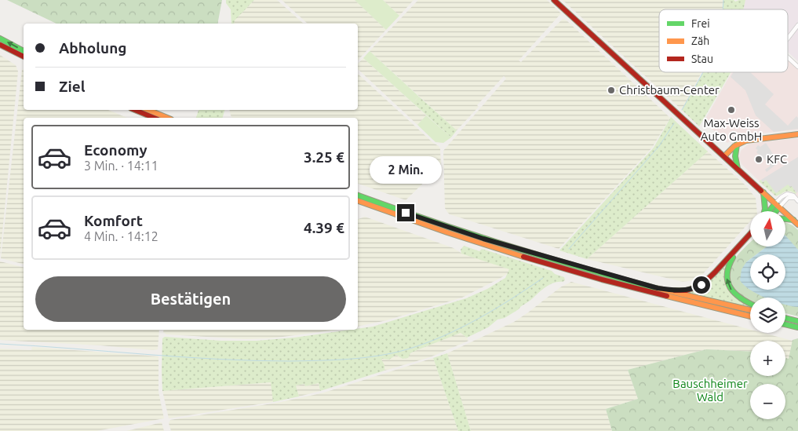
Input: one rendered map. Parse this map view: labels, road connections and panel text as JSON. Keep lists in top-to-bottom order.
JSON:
{
  "parks": ["Bauschheimer Wald"],
  "places": ["Christbaum-Center", "Max-Weiss Auto GmbH", "KFC"],
  "legend": ["Frei", "Zäh", "Stau"],
  "north": "top",
  "page": {
    "banner": ["Abholung", "Ziel"],
    "list": [
      {
        "name": "Economy",
        "note": "3 Min. · 14:11",
        "value": "3.25 €"
      },
      {
        "name": "Komfort",
        "note": "4 Min. · 14:12",
        "value": "4.39 €"
      }
    ],
    "bubble": "2 Min.",
    "map_buttons": ["+", "−"],
    "buttons": "Bestätigen"
  }
}
